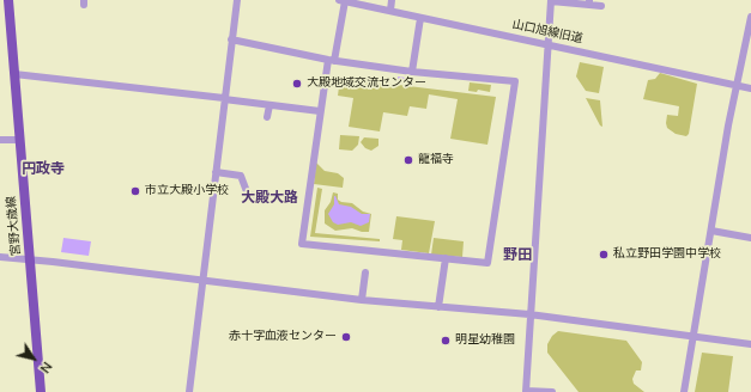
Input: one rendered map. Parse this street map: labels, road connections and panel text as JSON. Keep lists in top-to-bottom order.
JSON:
{
  "streets": {
    "main road": ["宮野大歳線"],
    "street": ["山口旭線旧道"]
  },
  "districts": ["円政寺", "大殿大路", "野田"],
  "places": [
    "大殿地域交流センター",
    "龍福寺",
    "市立大殿小学校",
    "私立野田学園中学校",
    "赤十字血液センター",
    "明星幼稚園"
  ],
  "north": "bottom right"
}
